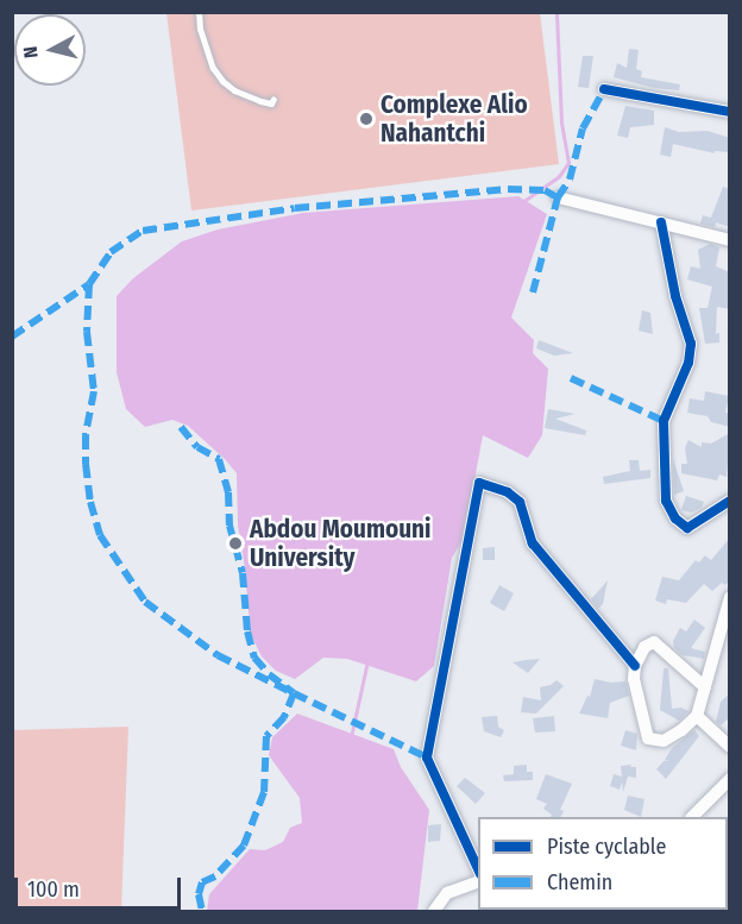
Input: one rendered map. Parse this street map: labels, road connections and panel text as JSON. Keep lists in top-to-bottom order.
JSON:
{
  "places": ["Complexe Alio Nahantchi", "Abdou Moumouni University"],
  "legend": ["Piste cyclable", "Chemin"],
  "scale_bar": "100 m",
  "north": "left"
}
